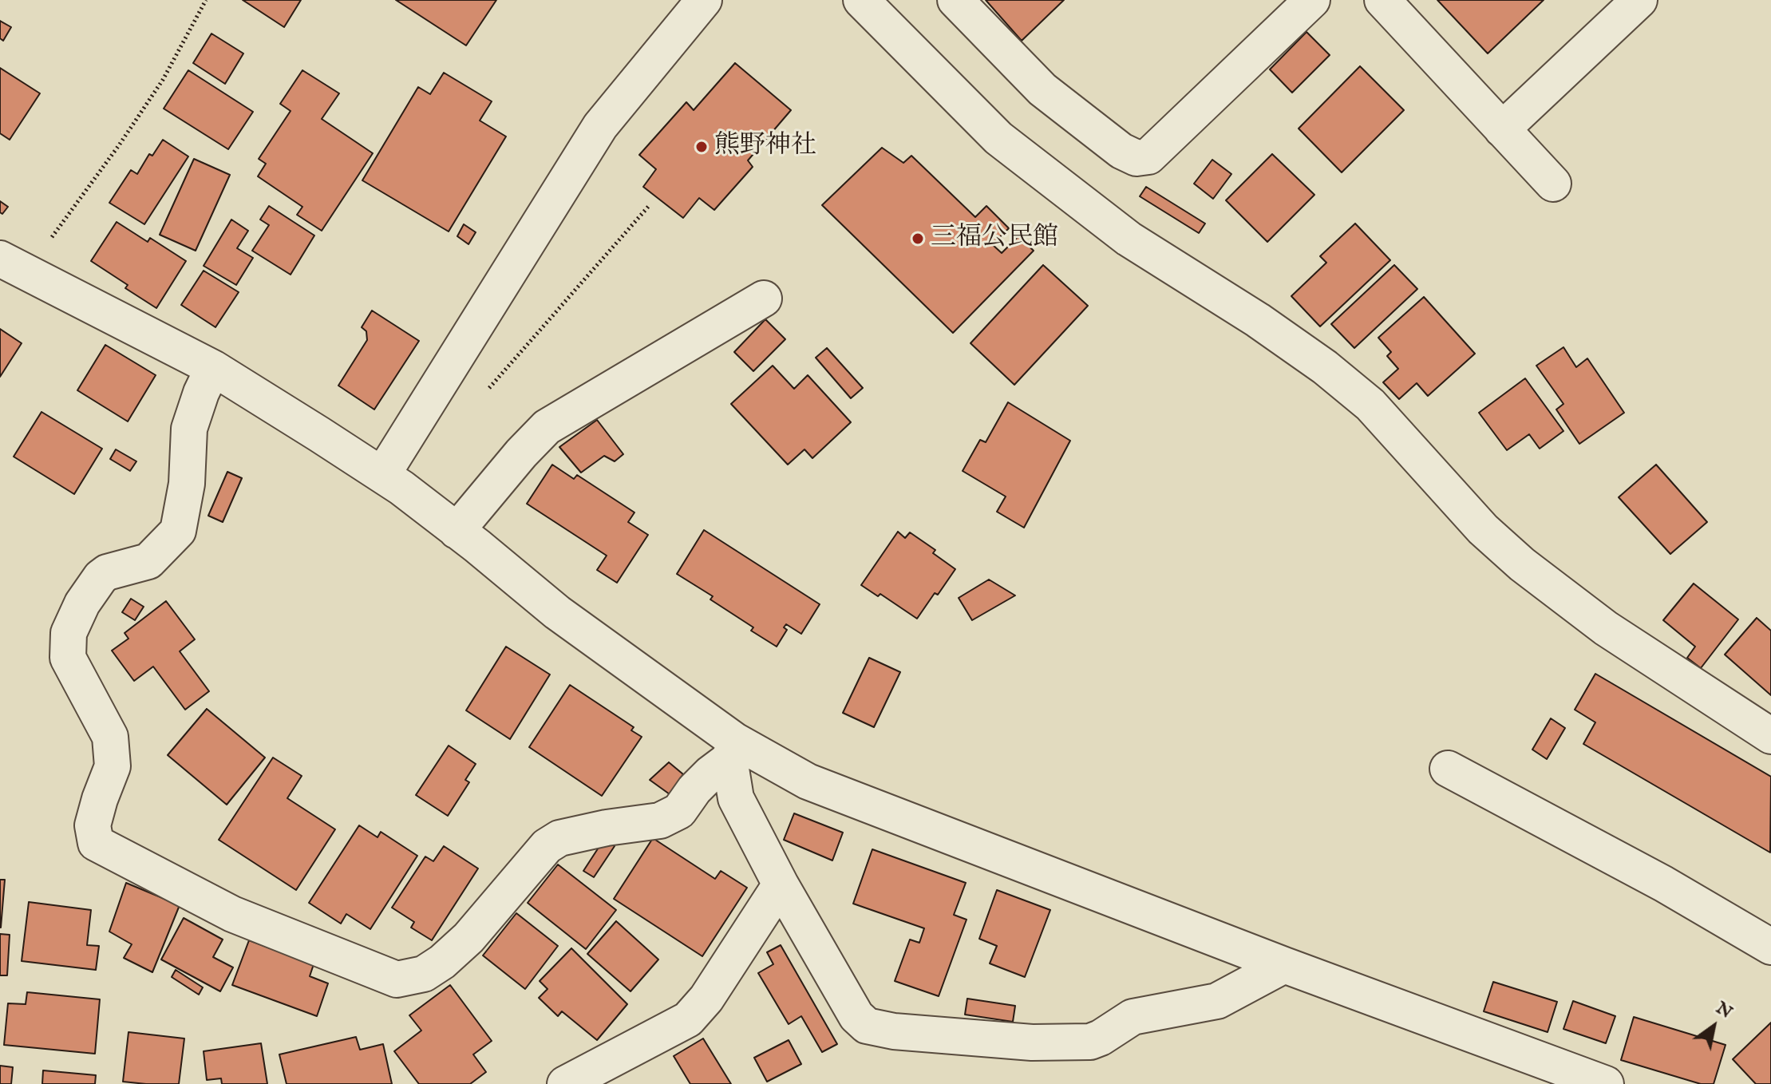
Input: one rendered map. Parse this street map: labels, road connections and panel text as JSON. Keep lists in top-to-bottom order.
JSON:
{
  "places": ["熊野神社", "三福公民館"],
  "north": "top right"
}
